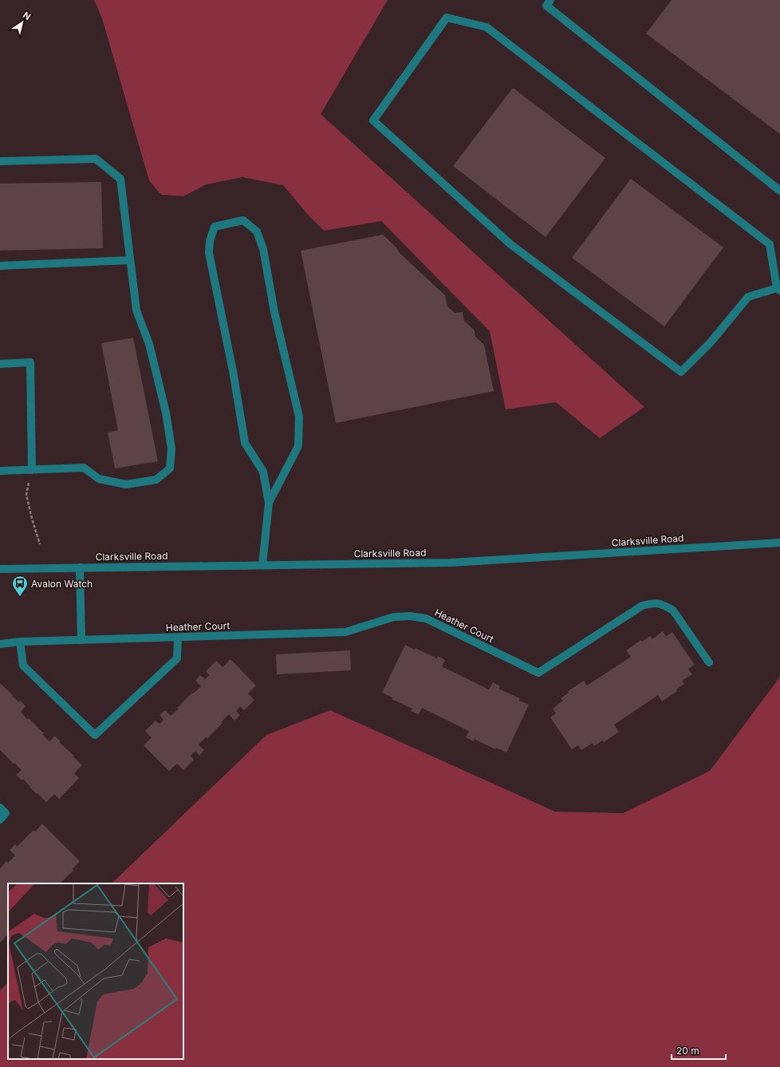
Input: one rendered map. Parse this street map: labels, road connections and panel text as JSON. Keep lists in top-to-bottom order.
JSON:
{
  "streets": {
    "street": ["Clarksville Road", "Heather Court"]
  },
  "places": {
    "bus stop": ["Avalon Watch"]
  },
  "scale_bar": "20 m",
  "north": "top right"
}
